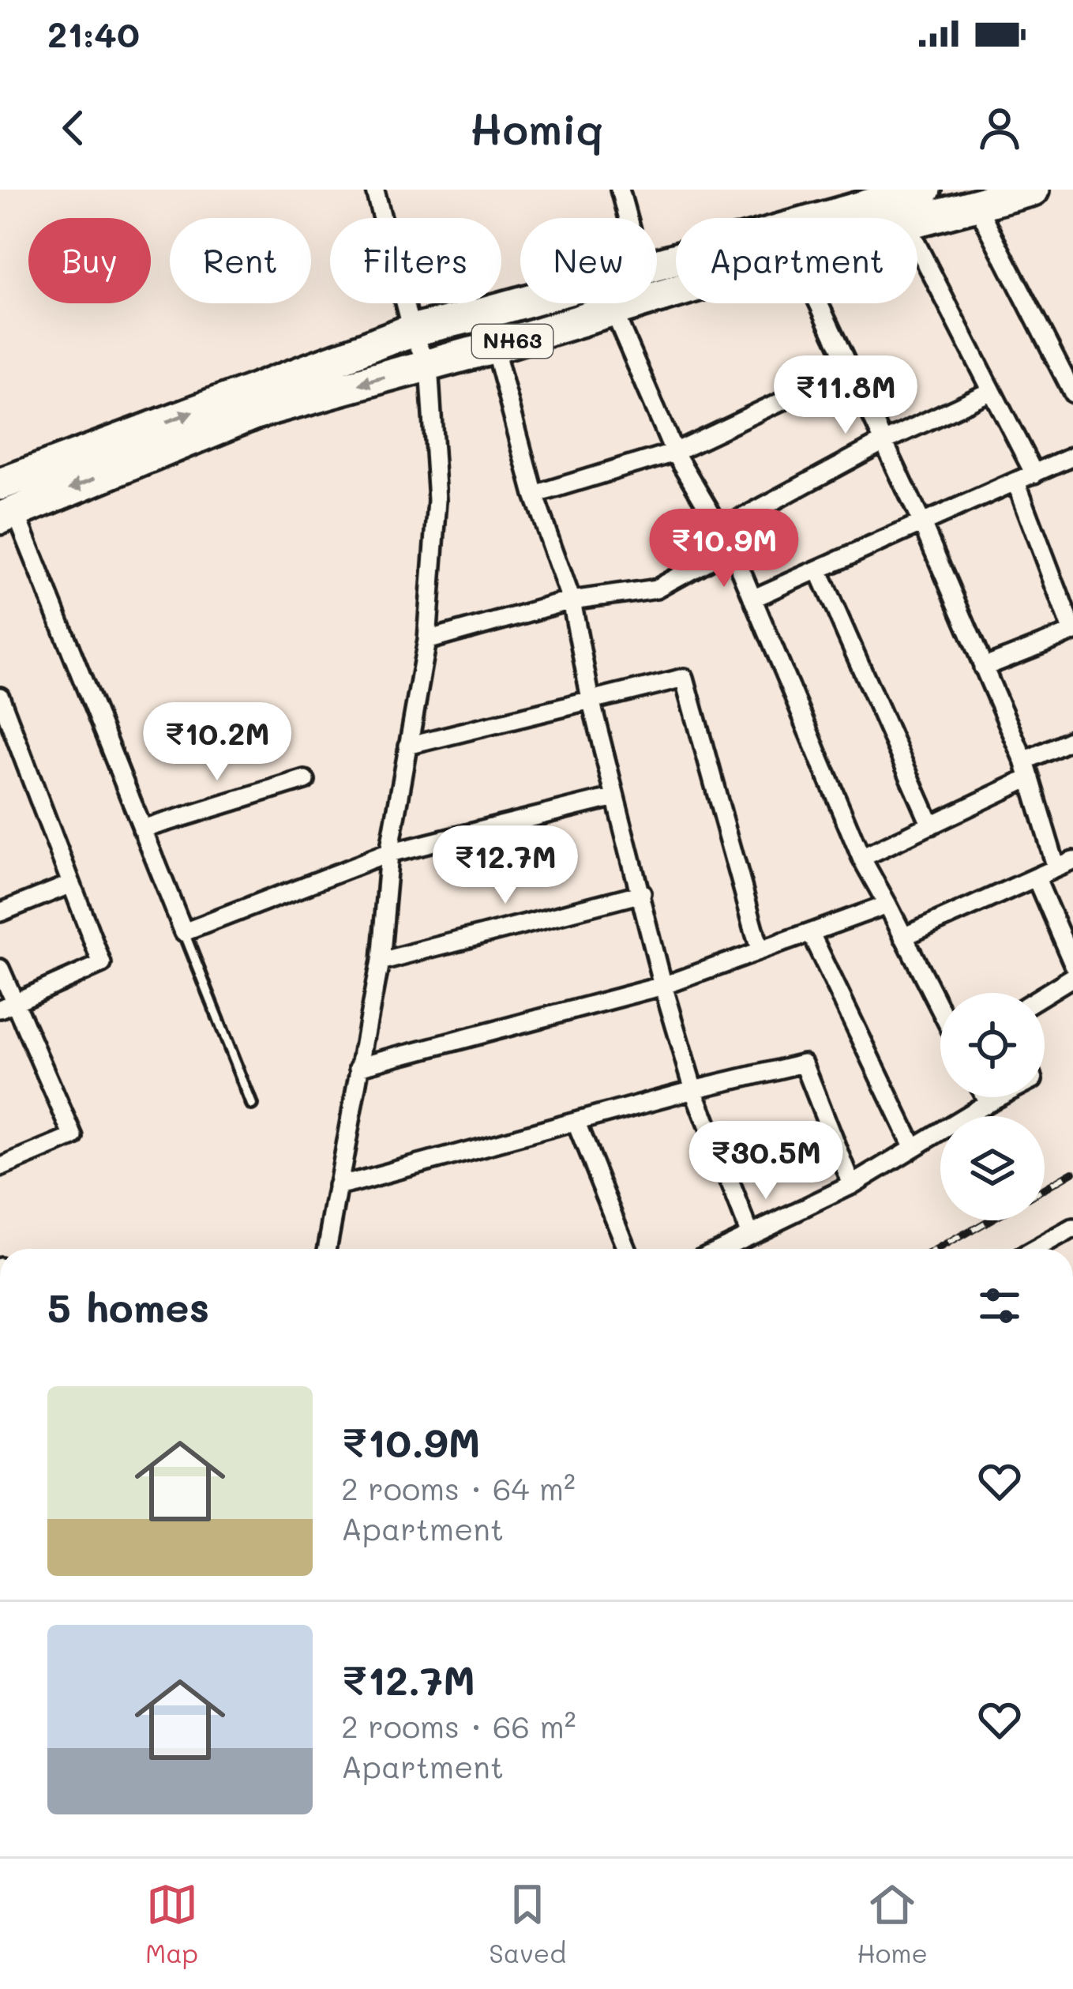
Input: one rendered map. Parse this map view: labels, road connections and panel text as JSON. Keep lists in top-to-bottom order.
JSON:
{
  "streets": {
    "highway": ["NH63"]
  },
  "page": {
    "status": "21:40",
    "header": "Homiq",
    "chip": [
      "Buy",
      "Rent",
      "Filters",
      "New",
      "Apartment"
    ],
    "price": [
      "₹11.8M",
      "₹10.9M",
      "₹10.2M",
      "₹12.7M",
      "₹30.5M"
    ],
    "heading": "5 homes",
    "list": [
      {
        "name": "₹10.9M",
        "note": "2 rooms · 64 m² · Apartment"
      },
      {
        "name": "₹12.7M",
        "note": "2 rooms · 66 m² · Apartment"
      }
    ],
    "tabs": ["Map", "Saved", "Home"]
  }
}
